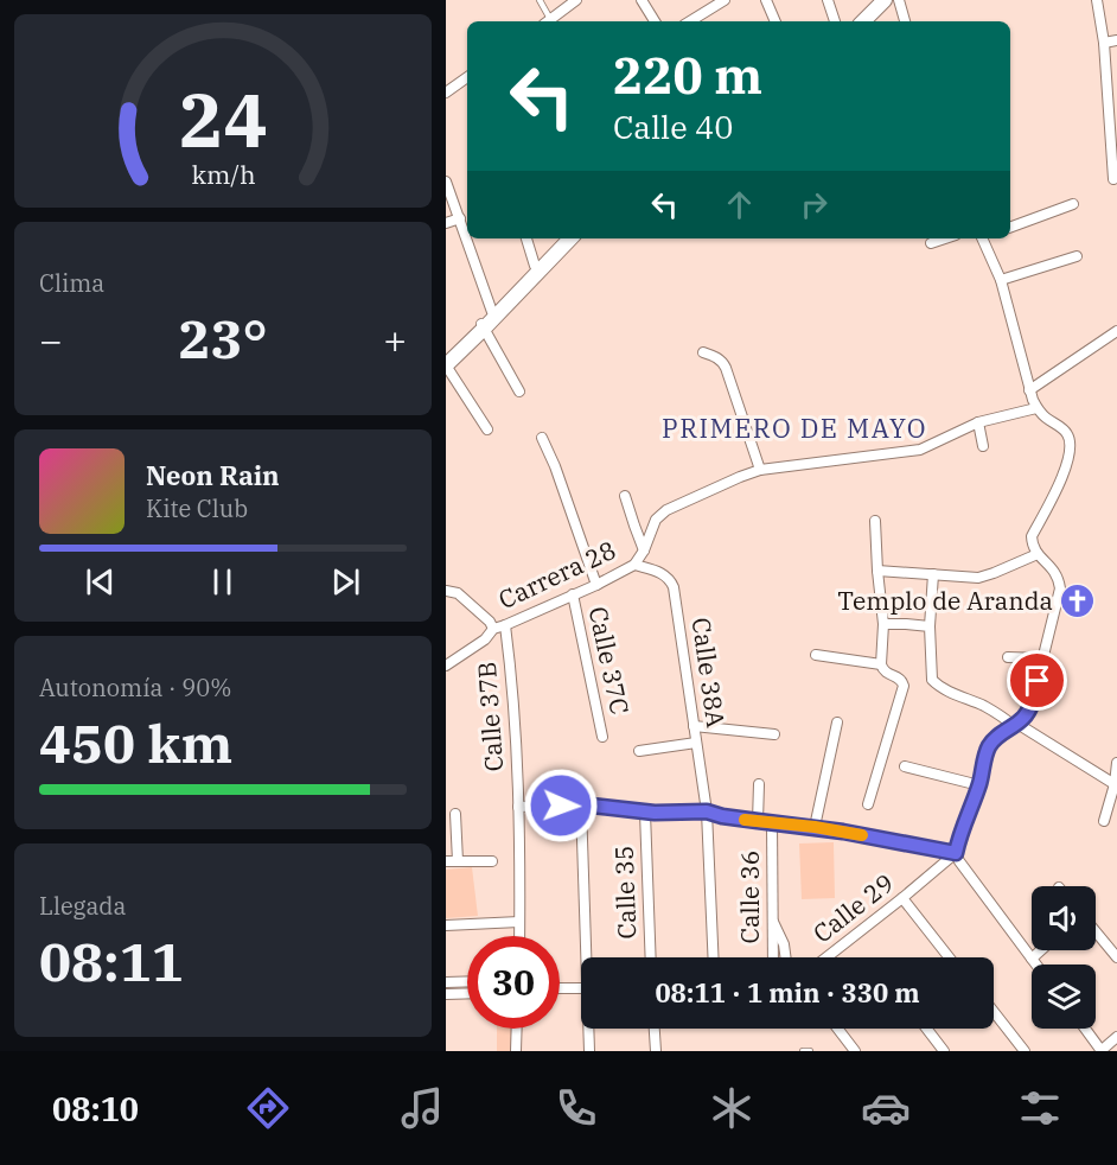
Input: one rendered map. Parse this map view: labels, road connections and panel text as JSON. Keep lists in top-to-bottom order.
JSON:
{
  "streets": {
    "street": [
      "Carrera 28",
      "Calle 37C",
      "Calle 38A",
      "Calle 37B",
      "Calle 35",
      "Calle 36",
      "Calle 29"
    ]
  },
  "crossings": [
    ["Carrera 28", "Calle 37C"],
    ["Carrera 28", "Calle 38A"],
    ["Carrera 28", "Calle 37B"]
  ],
  "districts": ["PRIMERO DE MAYO"],
  "places": {
    "church": ["Templo de Aranda"]
  },
  "page": {
    "turn": ["220 m", "Calle 40"],
    "tile": [
      "Clima",
      ["Autonomía · 90%", "450 km"],
      ["Llegada", "08:11"]
    ],
    "heat": ["−", "23°", "+"],
    "song": ["Neon Rain", "Kite Club"],
    "limit": "30",
    "trip": "08:11 · 1 min · 330 m",
    "tabs": "08:10",
    "gauge": ["24", "km/h"]
  }
}
